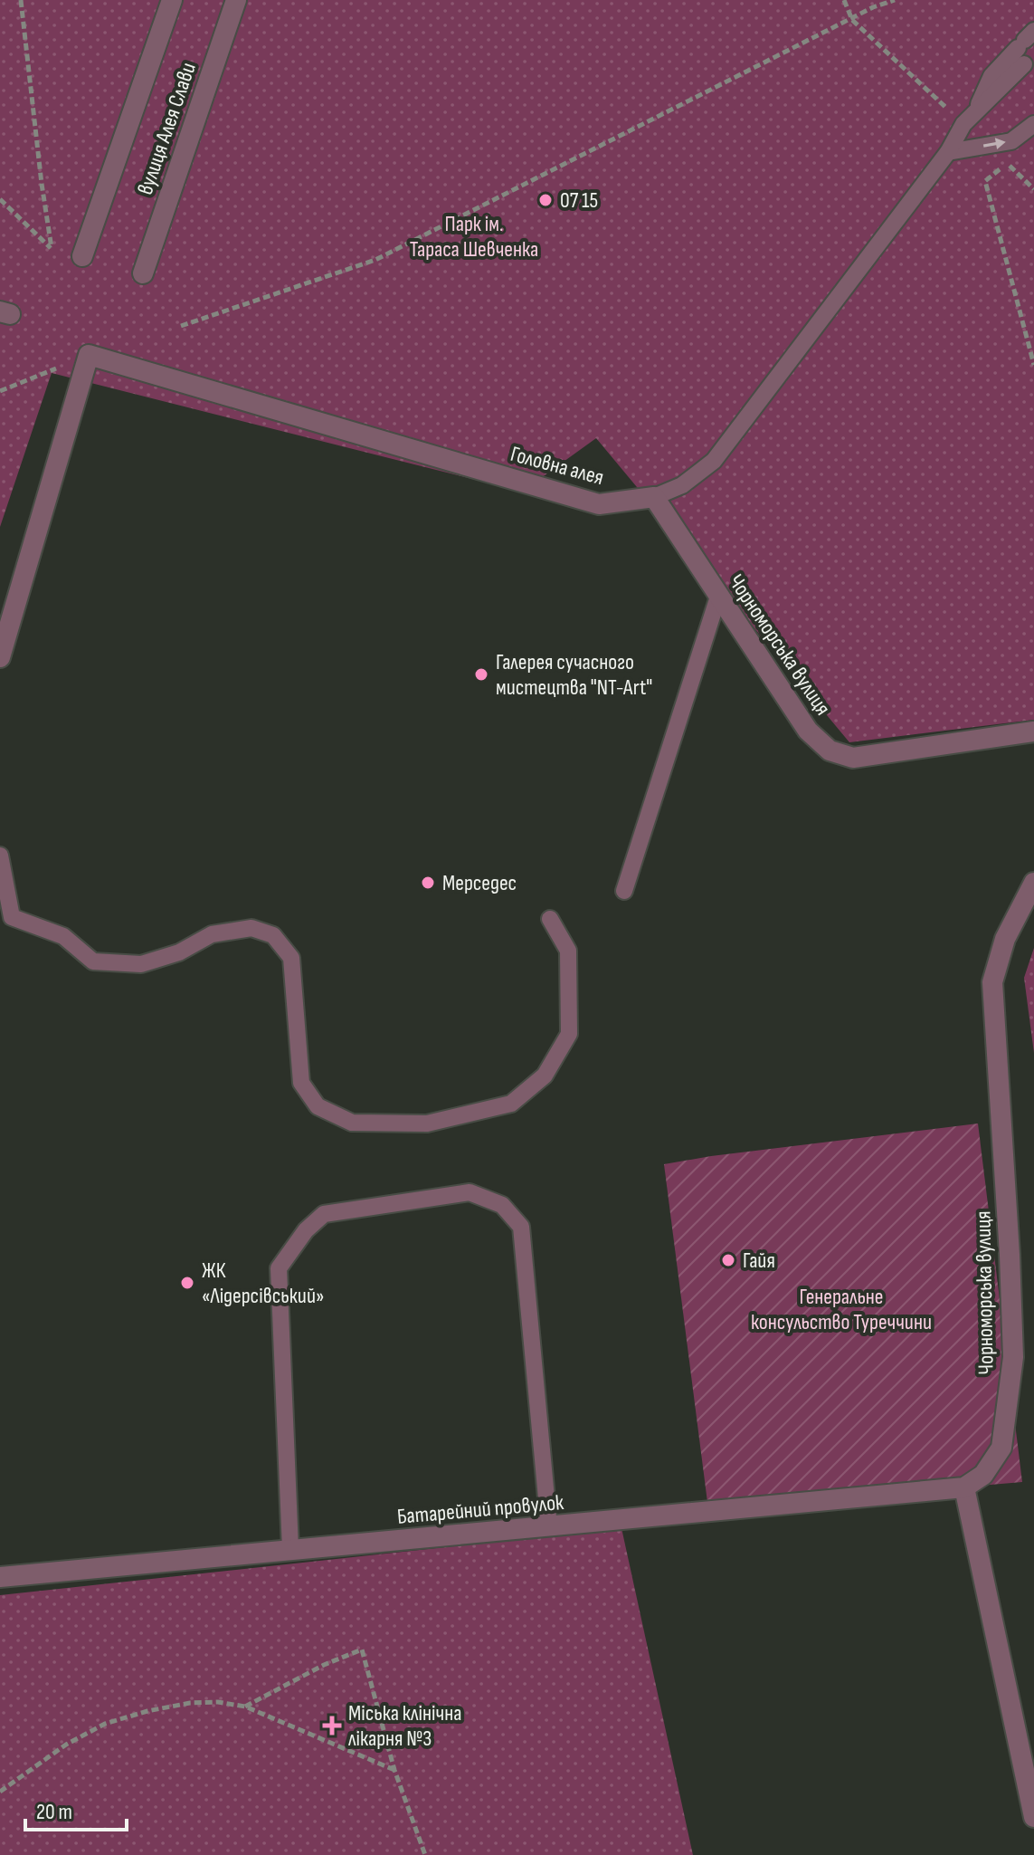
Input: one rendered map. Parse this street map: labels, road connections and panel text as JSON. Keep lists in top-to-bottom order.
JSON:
{
  "streets": {
    "street": [
      "вулиця Алея Слави",
      "Головна алея",
      "Чорноморська вулиця",
      "Батарейний провулок"
    ]
  },
  "crossings": [
    ["Головна алея", "Чорноморська вулиця"],
    ["Чорноморська вулиця", "Батарейний провулок"]
  ],
  "parks": ["Парк ім. Тараса Шевченка", "Генеральне консульство Туреччини"],
  "places": {
    "other": [
      "07 15",
      "Галерея сучасного мистецтва \"NT-Art\"",
      "Мерседес",
      "Гайя",
      "ЖК «Лідерсівський»"
    ],
    "health": ["Міська клінічна лікарня №3"]
  },
  "scale_bar": "20 m"
}
